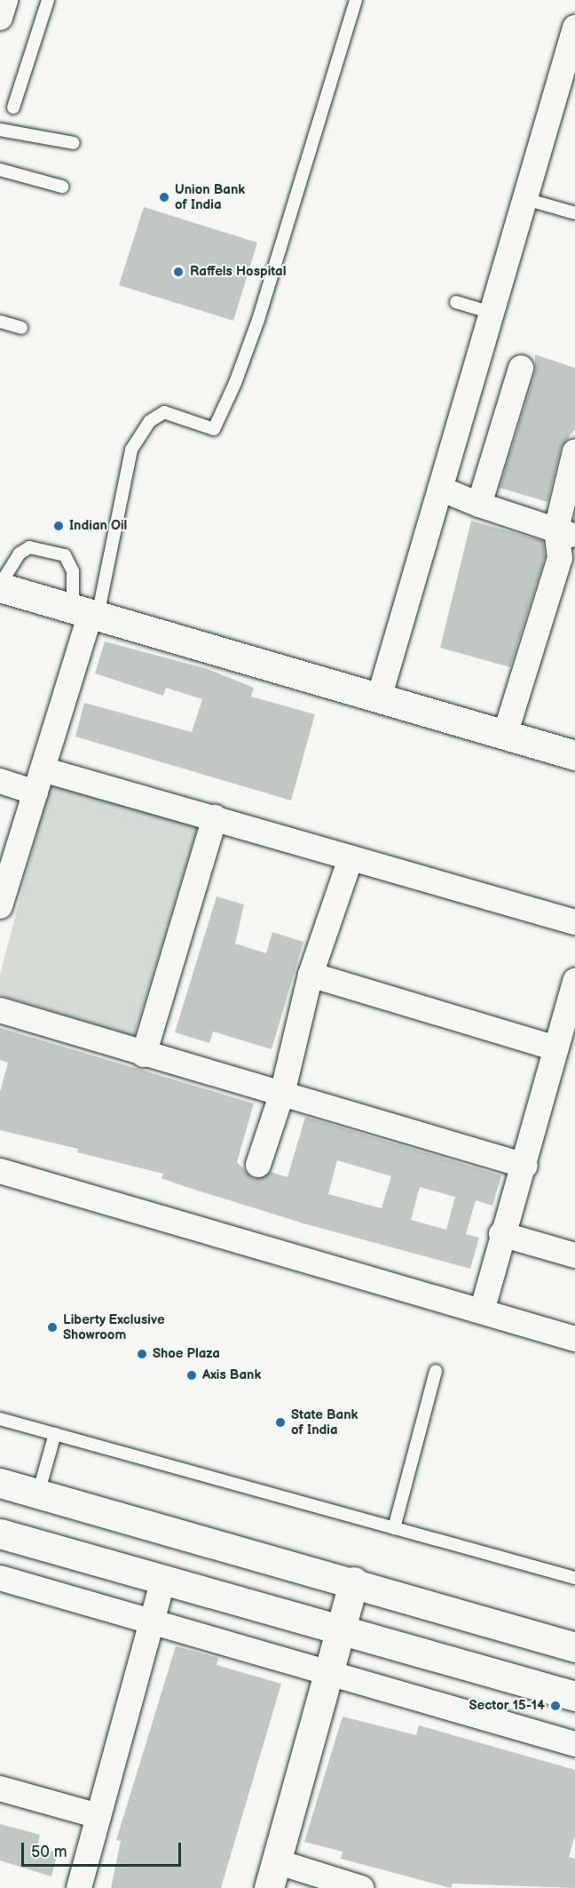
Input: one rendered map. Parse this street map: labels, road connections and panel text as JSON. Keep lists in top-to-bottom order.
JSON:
{
  "places": [
    "Union Bank of India",
    "Raffels Hospital",
    "Indian Oil",
    "Liberty Exclusive Showroom",
    "Shoe Plaza",
    "Axis Bank",
    "State Bank of India",
    "Sector 15-14"
  ],
  "scale_bar": "50 m"
}
